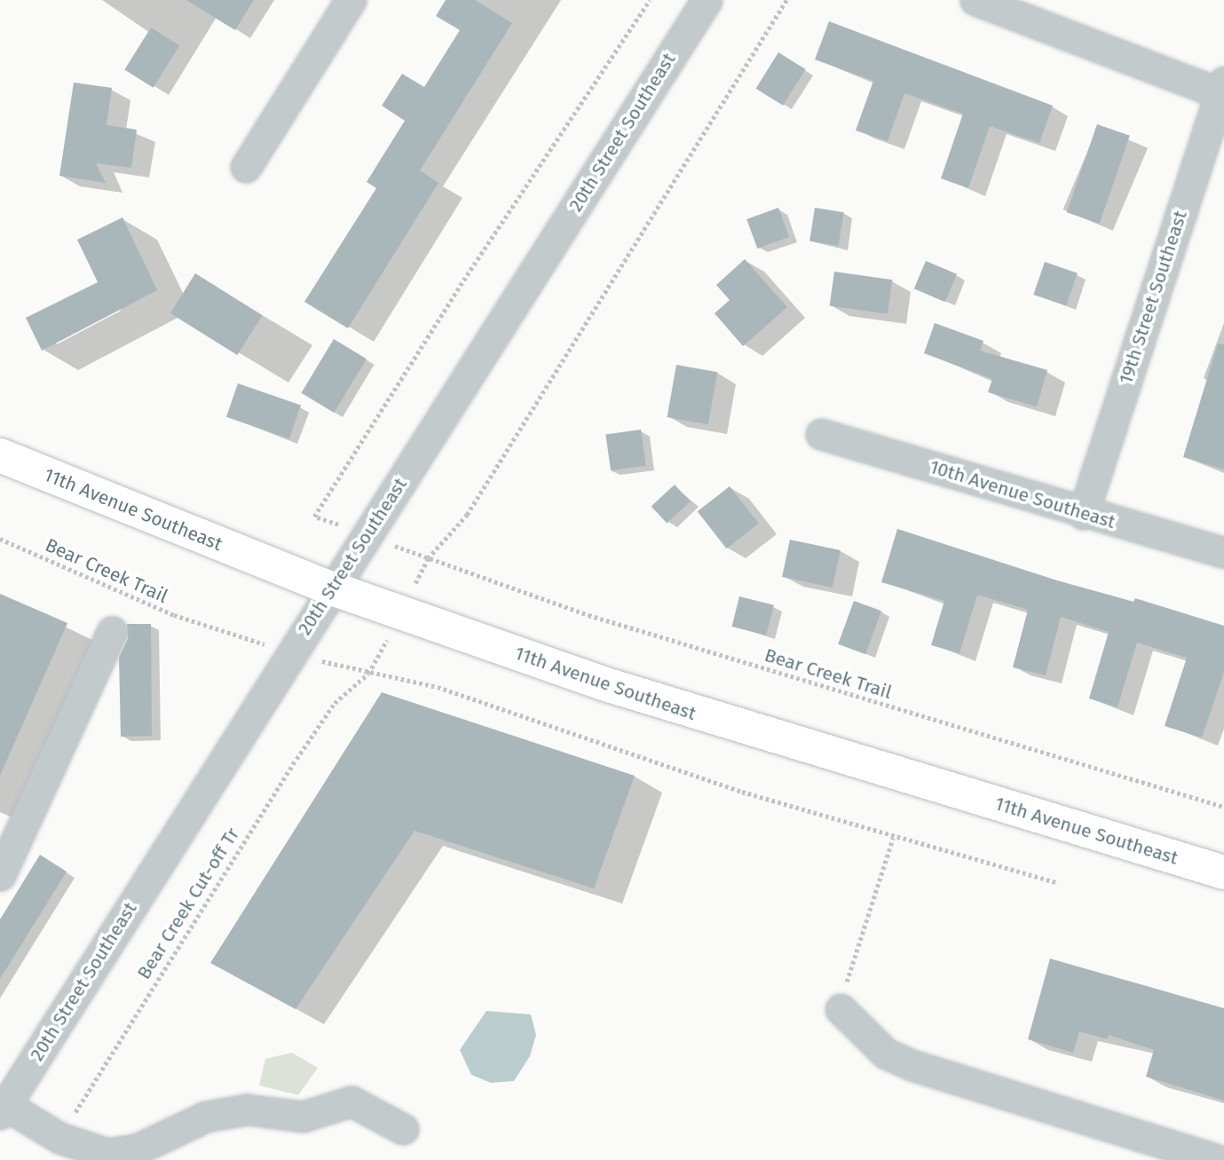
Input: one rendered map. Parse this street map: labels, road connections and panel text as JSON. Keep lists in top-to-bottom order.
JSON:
{
  "streets": {
    "main road": ["11th Avenue Southeast"],
    "street": ["20th Street Southeast", "19th Street Southeast", "10th Avenue Southeast"],
    "path": ["Bear Creek Trail", "Bear Creek Cut-off Tr"]
  },
  "crossings": [
    ["20th Street Southeast", "11th Avenue Southeast"],
    ["19th Street Southeast", "10th Avenue Southeast"]
  ]
}
